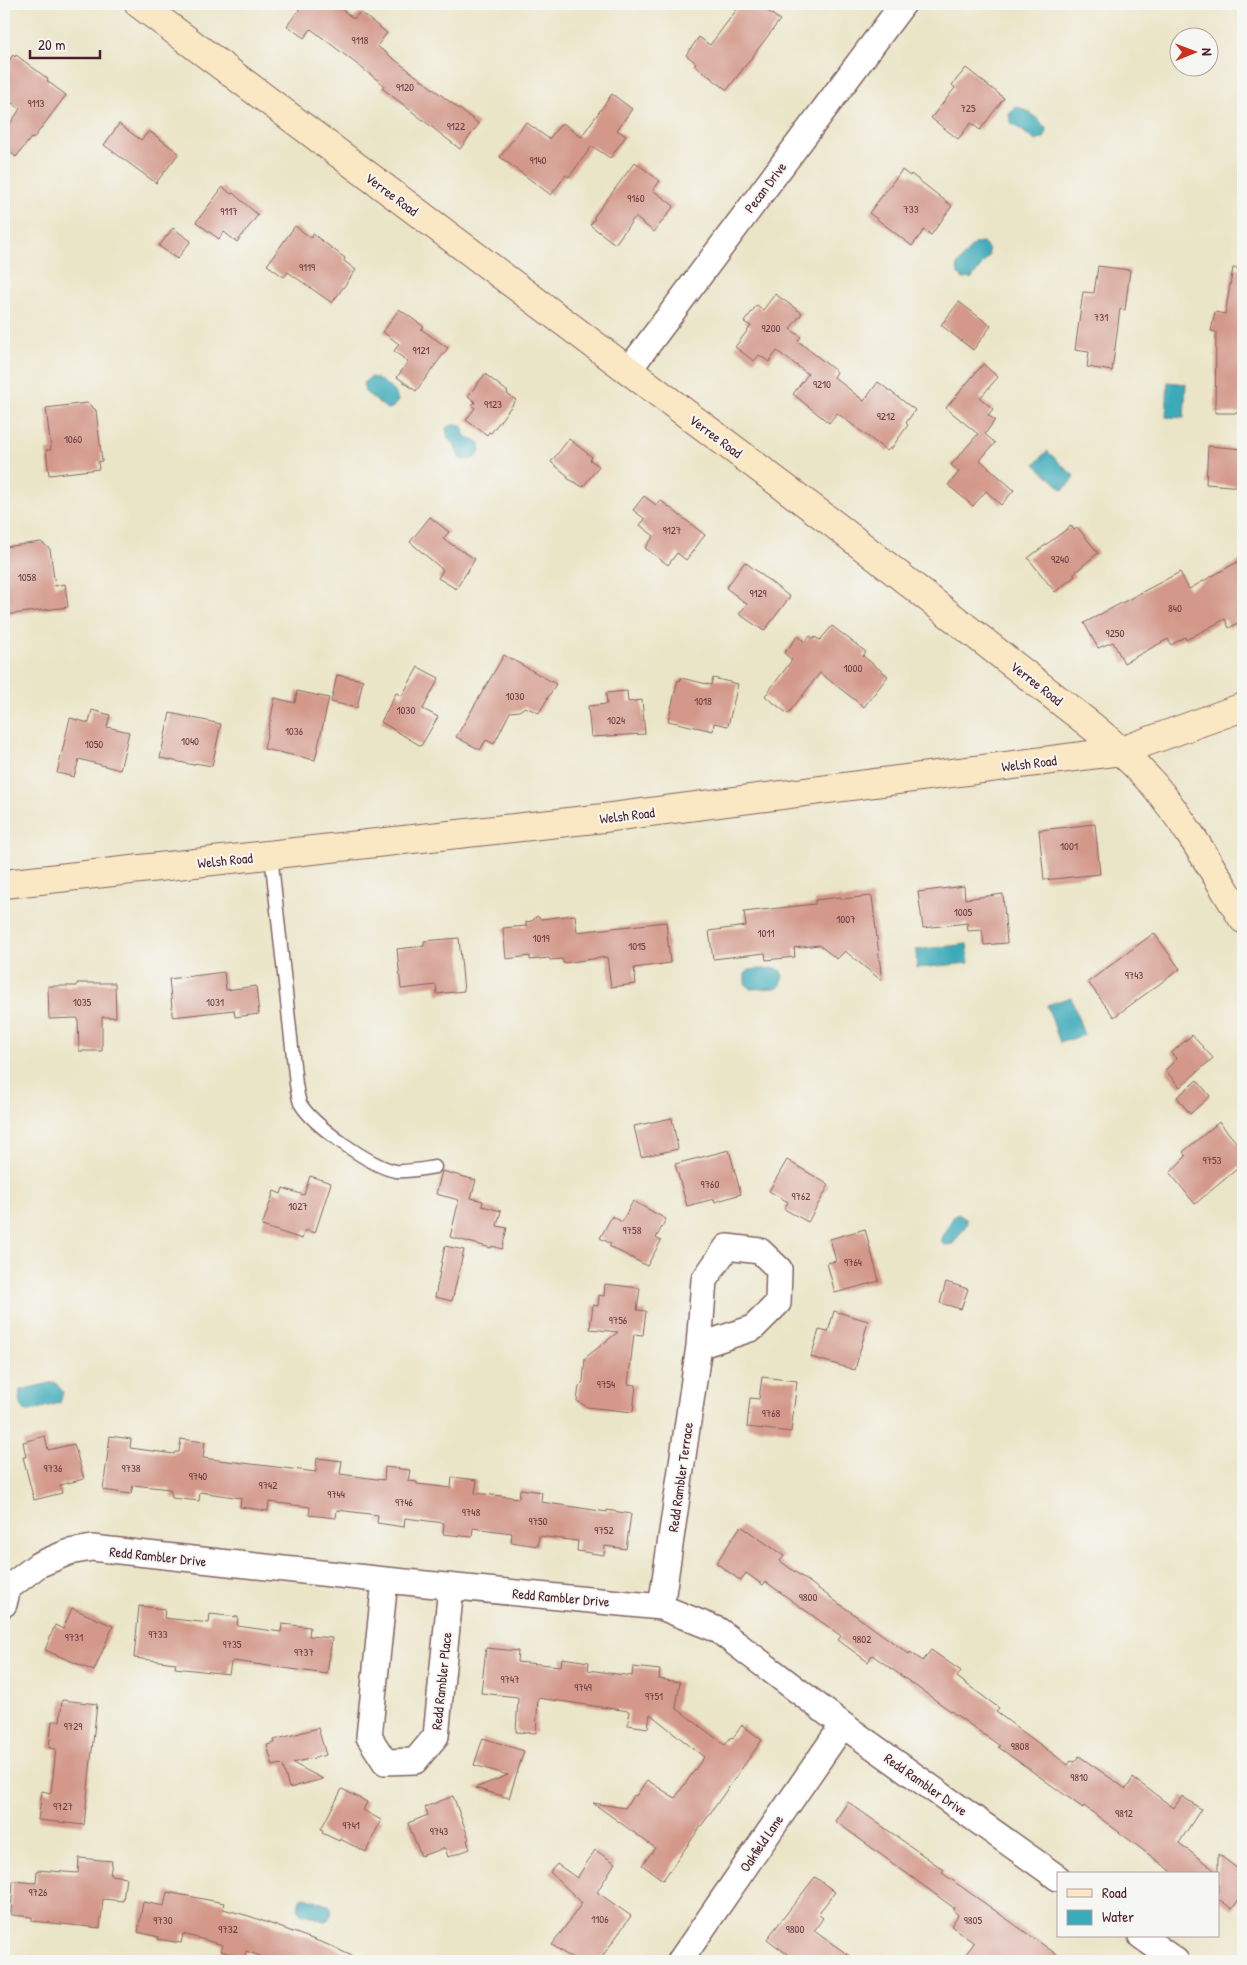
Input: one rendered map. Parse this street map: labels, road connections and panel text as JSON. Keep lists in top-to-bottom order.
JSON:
{
  "streets": {
    "main road": ["Verree Road", "Welsh Road"],
    "street": [
      "Pecan Drive",
      "Redd Rambler Terrace",
      "Redd Rambler Drive",
      "Redd Rambler Place",
      "Oakfield Lane"
    ]
  },
  "crossings": [
    ["Pecan Drive", "Verree Road"],
    ["Verree Road", "Welsh Road"],
    ["Redd Rambler Terrace", "Redd Rambler Drive"],
    ["Redd Rambler Drive", "Redd Rambler Place"],
    ["Redd Rambler Drive", "Oakfield Lane"]
  ],
  "house_numbers": [
    "9118",
    "9120",
    "9113",
    "725",
    "9122",
    "9140",
    "9160",
    "733",
    "9117",
    "9119",
    "731",
    "9200",
    "9121",
    "9210",
    "9123",
    "9212",
    "1060",
    "9127",
    "9240",
    "1058",
    "9129",
    "840",
    "9250",
    "1000",
    "1030",
    "1018",
    "1030",
    "1024",
    "1036",
    "1040",
    "1050",
    "1001",
    "1005",
    "1007",
    "1011",
    "1019",
    "1015",
    "9743",
    "1035",
    "1031",
    "9753",
    "9760",
    "9762",
    "1027",
    "9758",
    "9764",
    "9756",
    "9754",
    "9768",
    "9736",
    "9738",
    "9740",
    "9742",
    "9744",
    "9746",
    "9748",
    "9750",
    "9752",
    "9800",
    "9733",
    "9731",
    "9802",
    "9735",
    "9737",
    "9747",
    "9749",
    "9751",
    "9729",
    "9808",
    "9810",
    "9727",
    "9812",
    "9741",
    "9743",
    "9726",
    "1106",
    "9730",
    "9805",
    "9732",
    "9800"
  ],
  "legend": ["Road", "Water"],
  "scale_bar": "20 m",
  "north": "right"
}
